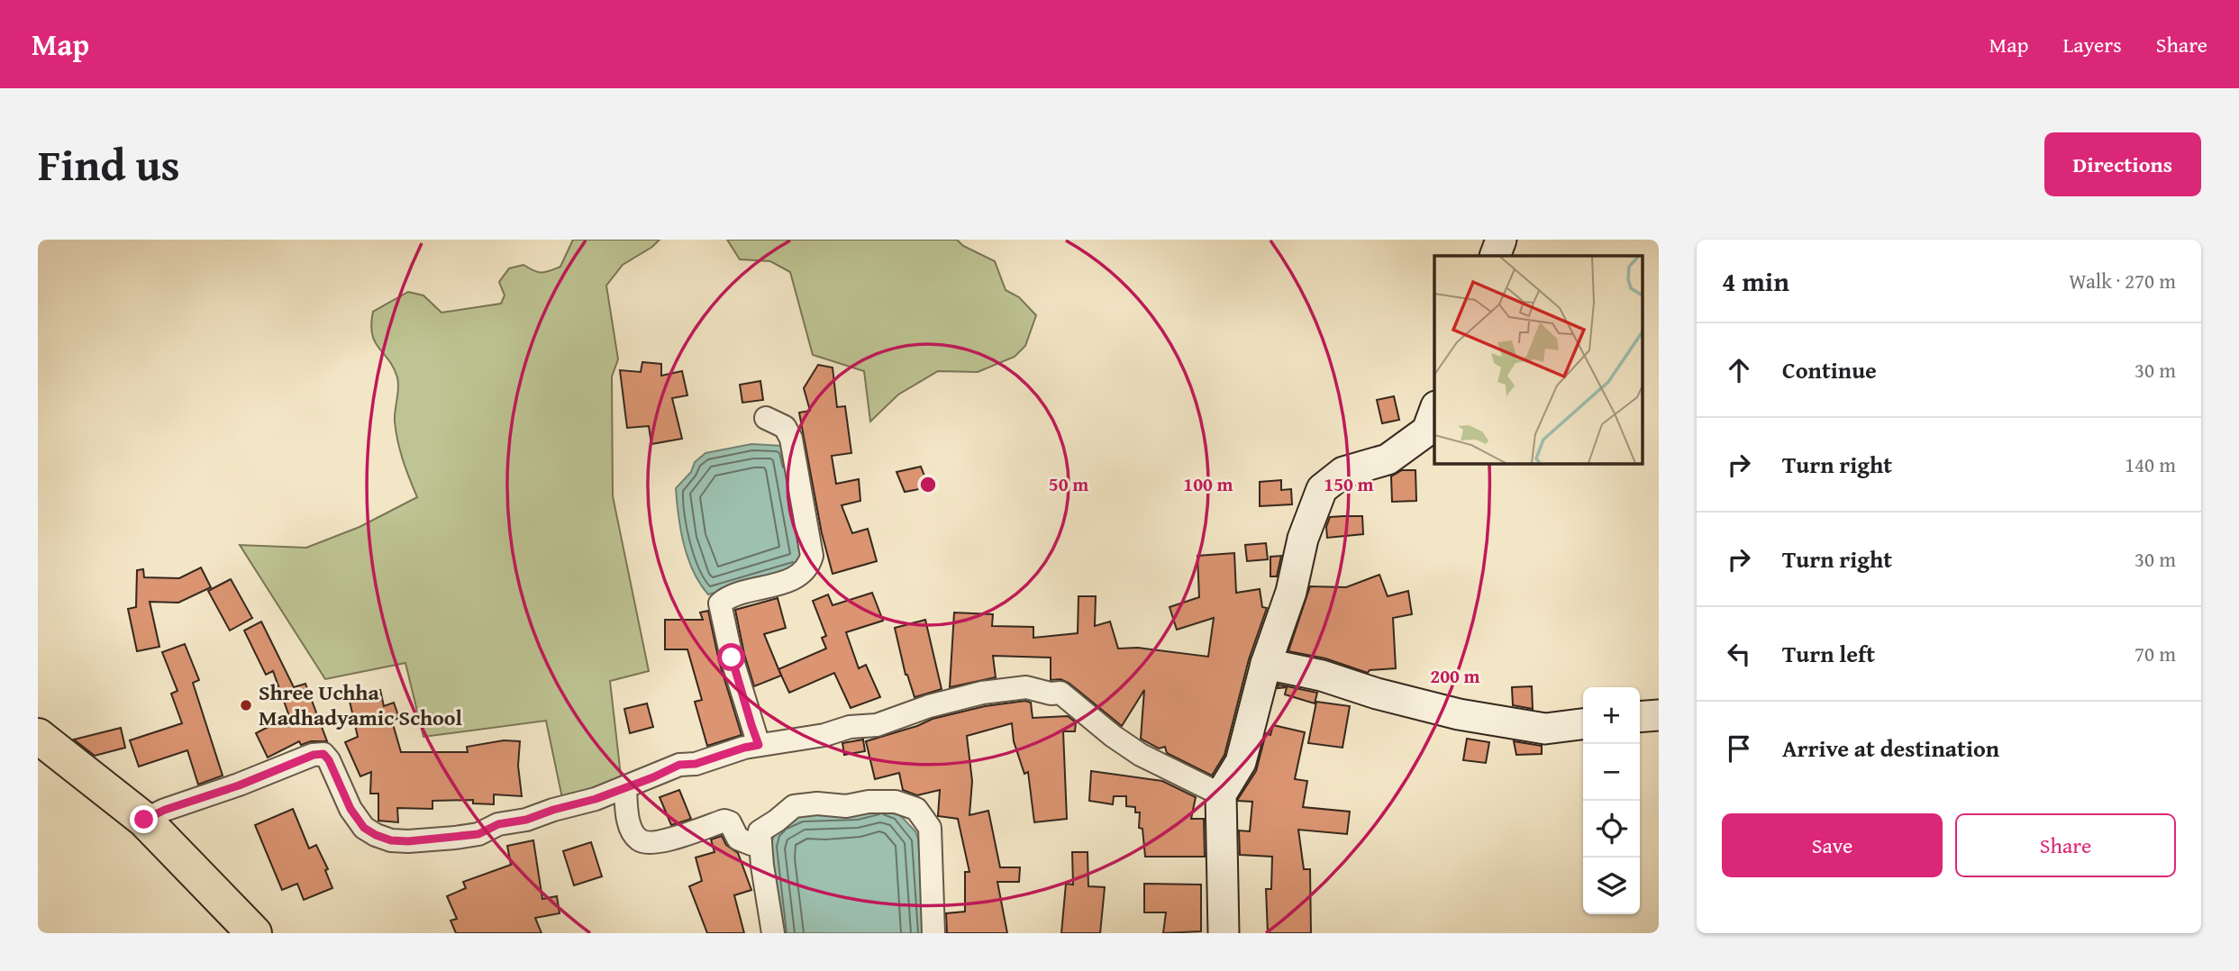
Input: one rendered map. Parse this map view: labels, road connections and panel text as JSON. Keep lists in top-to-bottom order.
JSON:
{
  "places": ["Shree Uchha Madhadyamic School"],
  "page": {
    "header": "Map",
    "nav": ["Map", "Layers", "Share"],
    "title": "Find us",
    "buttons": [
      "Directions",
      ["Save", "Share"]
    ],
    "heading": ["4 min", "Walk · 270 m"],
    "list": [
      ["Continue", "30 m"],
      ["Turn right", "140 m"],
      ["Turn right", "30 m"],
      ["Turn left", "70 m"],
      "Arrive at destination"
    ],
    "map_buttons": ["+", "−"]
  },
  "rings": [
    "50 m",
    "100 m",
    "150 m",
    "200 m"
  ]
}
